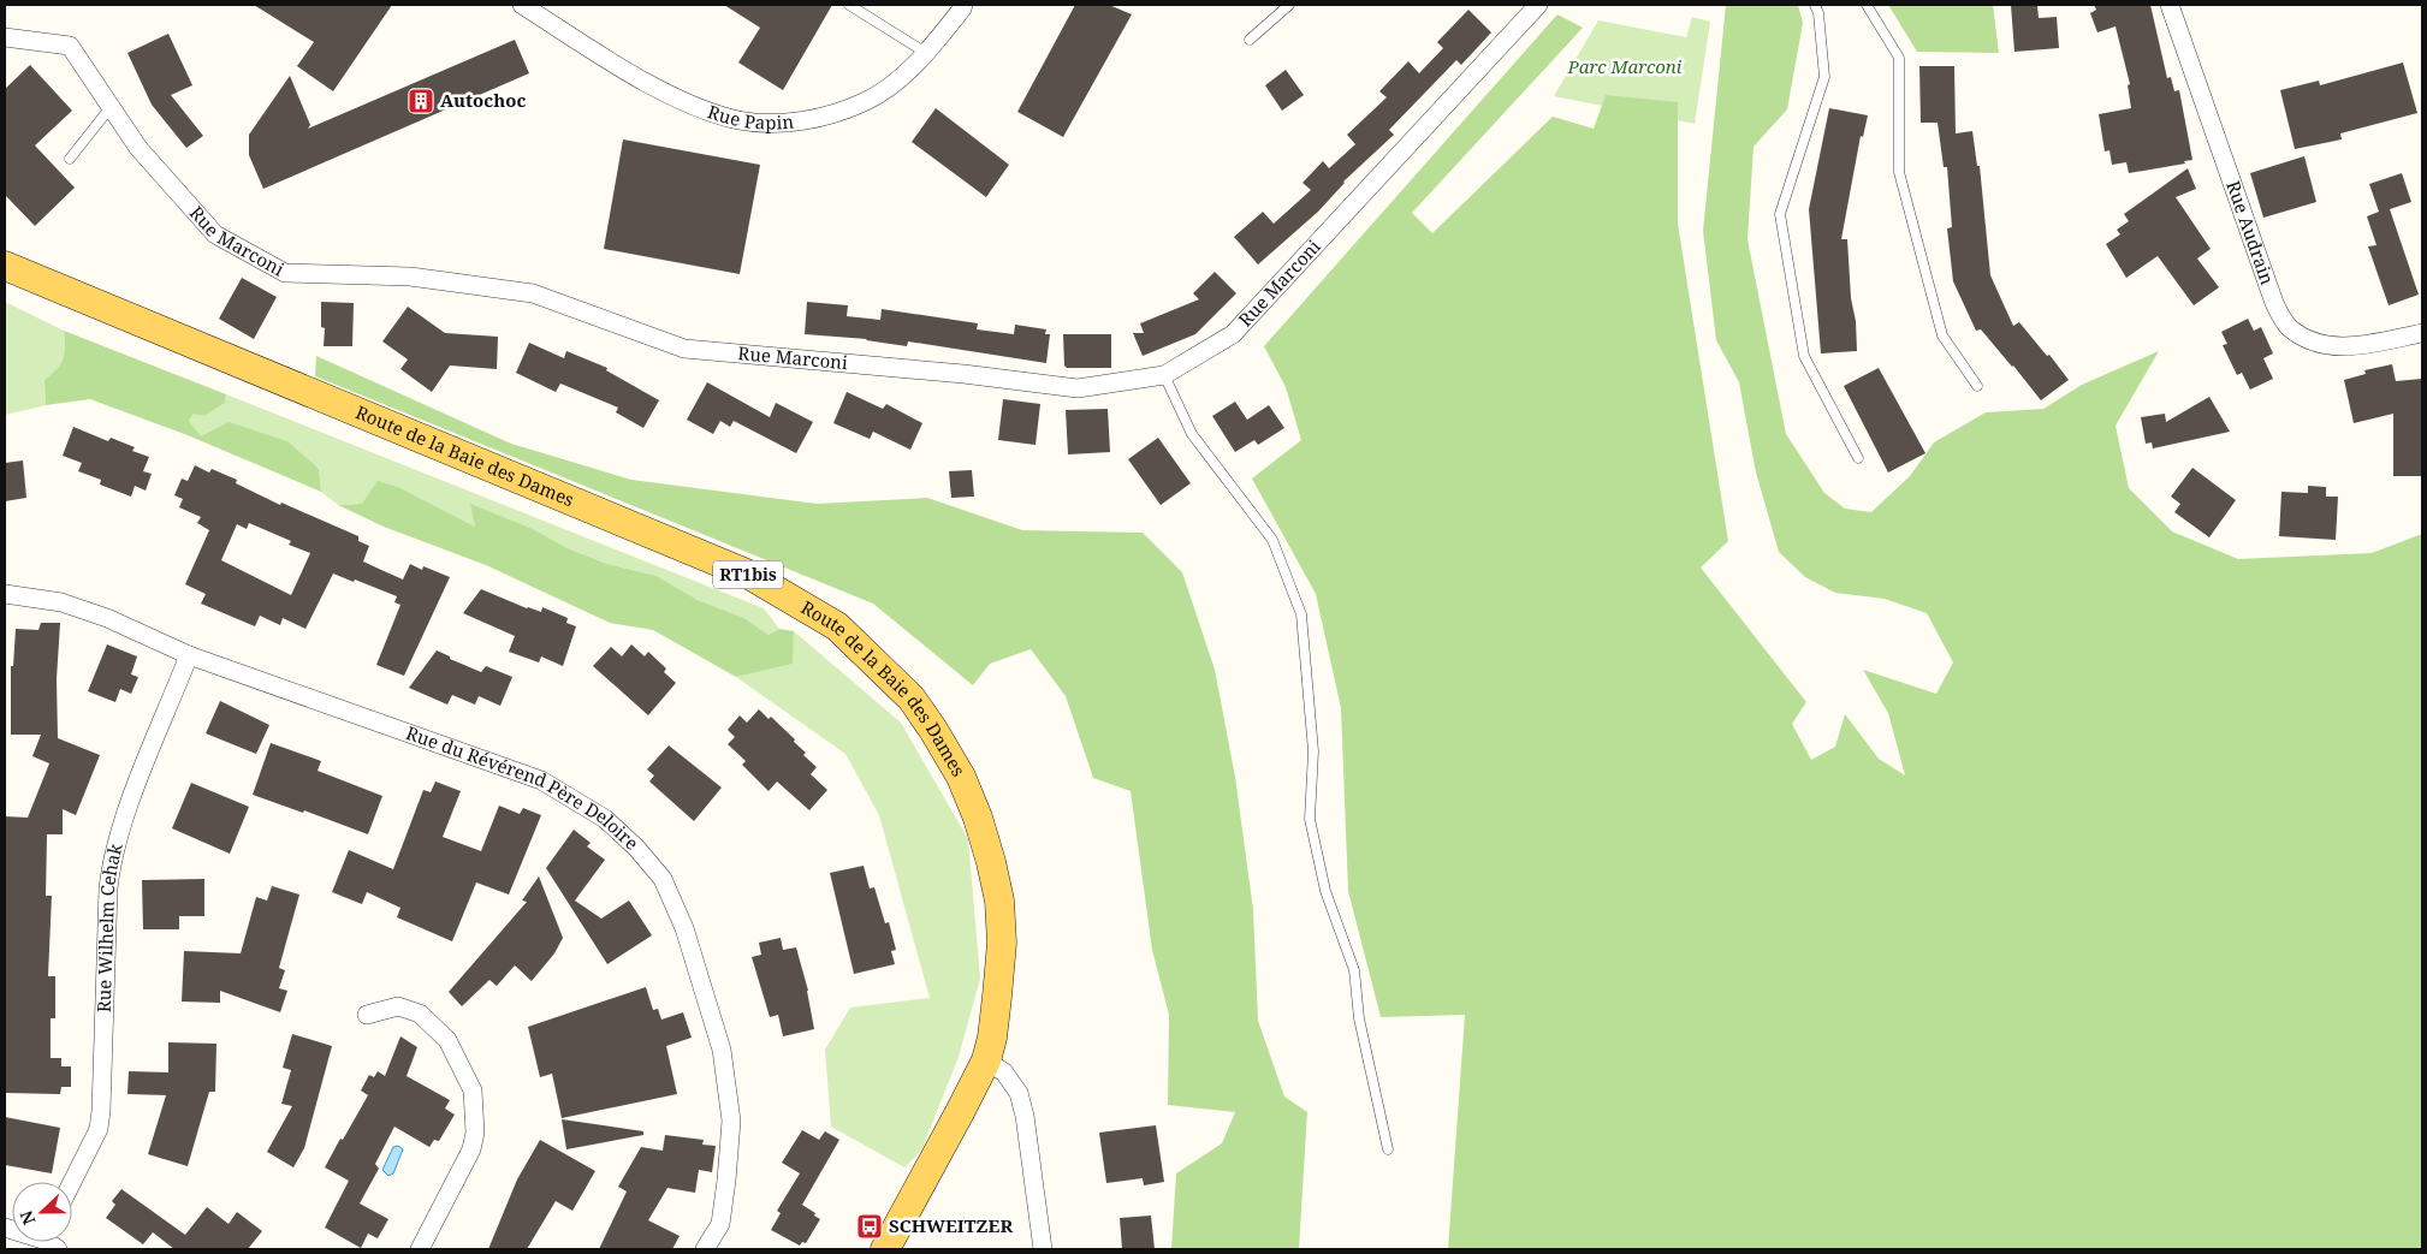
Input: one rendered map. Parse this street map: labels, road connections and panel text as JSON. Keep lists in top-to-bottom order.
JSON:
{
  "streets": {
    "main road": ["Route de la Baie des Dames", "RT1bis"],
    "street": [
      "Rue Papin",
      "Rue Audrain",
      "Rue Marconi",
      "Rue du Révérend Père Deloire",
      "Rue Wilhelm Cehak"
    ]
  },
  "crossings": [
    ["Rue du Révérend Père Deloire", "Rue Wilhelm Cehak"]
  ],
  "parks": ["Parc Marconi"],
  "places": {
    "building": ["Autochoc"],
    "bus stop": ["SCHWEITZER"]
  },
  "north": "left"
}
